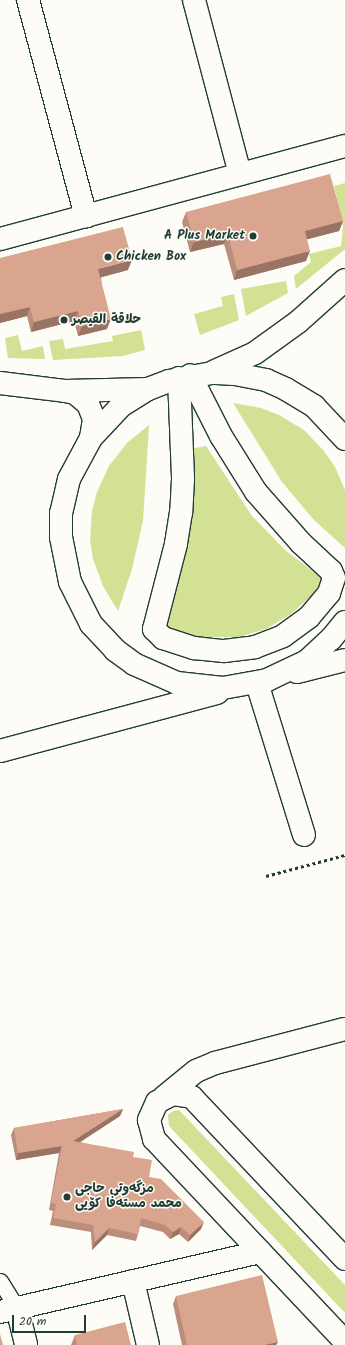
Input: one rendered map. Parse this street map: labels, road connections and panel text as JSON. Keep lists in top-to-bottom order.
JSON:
{
  "places": [
    "A Plus Market",
    "Chicken Box",
    "حلاقة القيصر",
    "مزگەوتی حاجی محمد مستەفا کۆیی"
  ],
  "scale_bar": "20 m"
}
